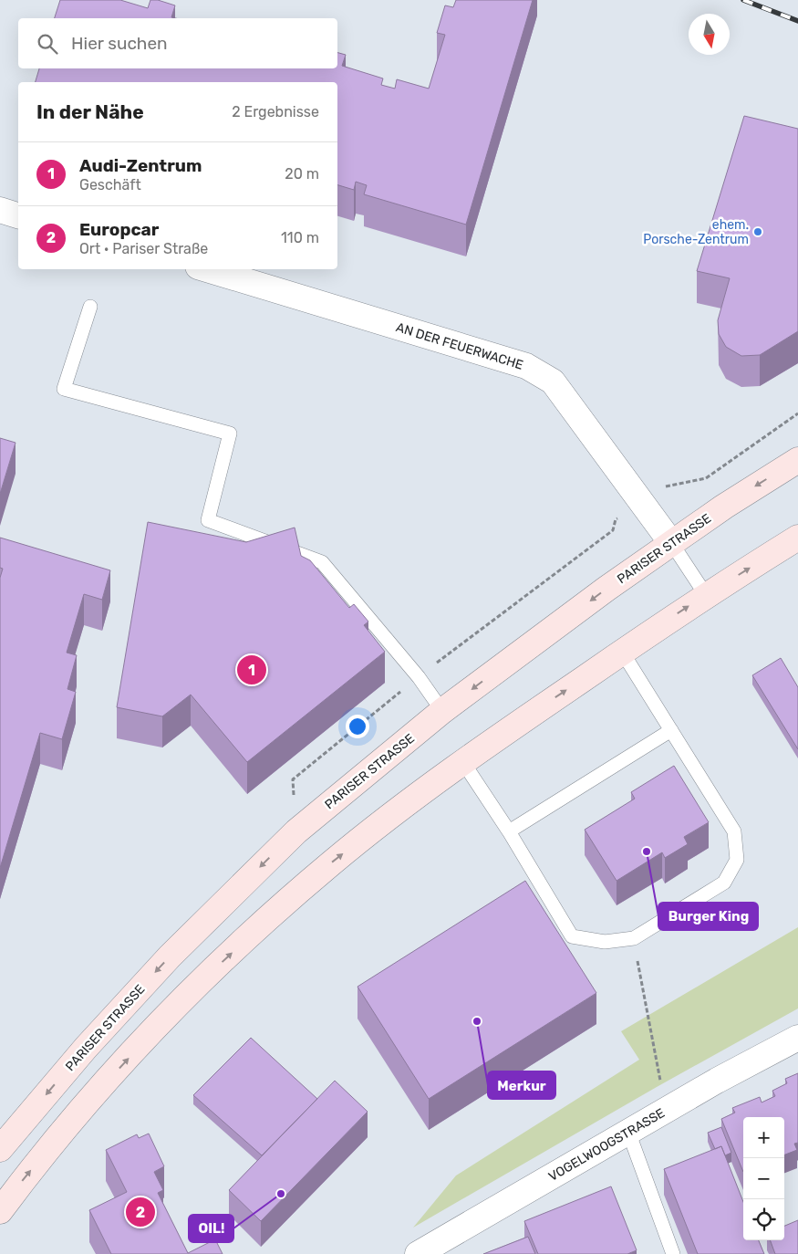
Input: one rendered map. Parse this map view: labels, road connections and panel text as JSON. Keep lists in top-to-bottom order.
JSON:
{
  "streets": {
    "main road": ["PARISER STRASSE"],
    "street": ["AN DER FEUERWACHE", "VOGELWOOGSTRASSE"]
  },
  "crossings": [
    ["AN DER FEUERWACHE", "PARISER STRASSE"]
  ],
  "places": [
    "ehem. Porsche-Zentrum",
    "Burger King",
    "Merkur",
    "OIL!"
  ],
  "north": "bottom",
  "page": {
    "search": "Hier suchen",
    "heading": ["In der Nähe", "2 Ergebnisse"],
    "list": [
      {
        "mark": "1",
        "name": "Audi-Zentrum",
        "note": "Geschäft",
        "value": "20 m"
      },
      {
        "mark": "2",
        "name": "Europcar",
        "note": "Ort · Pariser Straße",
        "value": "110 m"
      }
    ],
    "pins": ["1", "2"],
    "map_buttons": ["+", "−"]
  }
}
